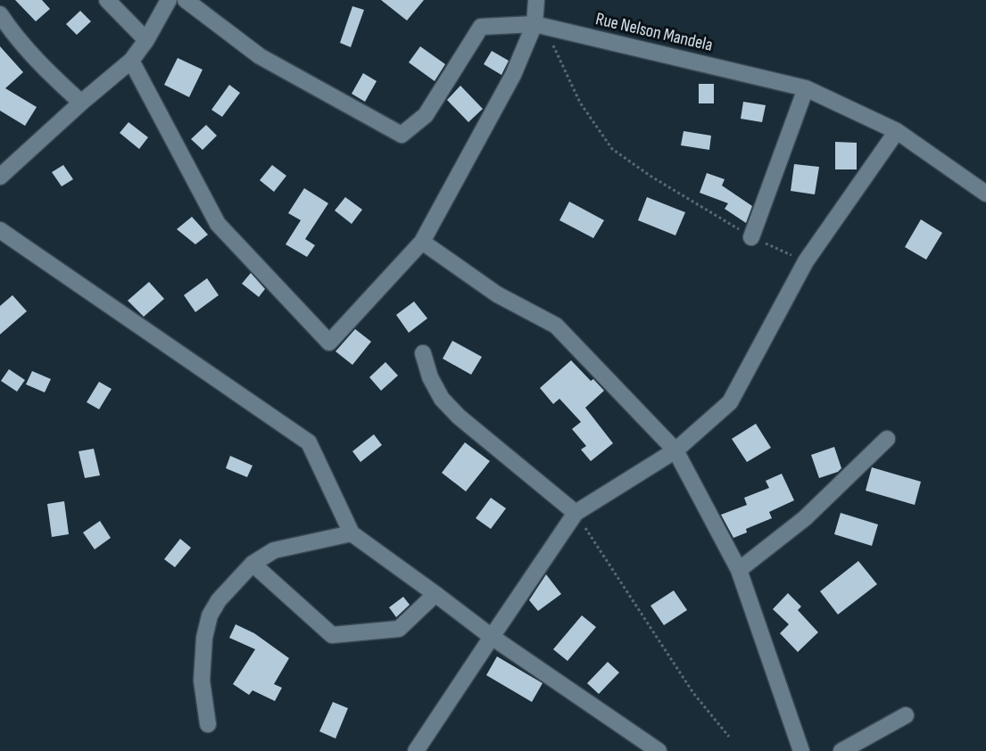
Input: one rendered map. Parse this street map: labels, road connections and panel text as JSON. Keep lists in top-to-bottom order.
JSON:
{
  "streets": {
    "street": ["Rue Nelson Mandela"]
  }
}
